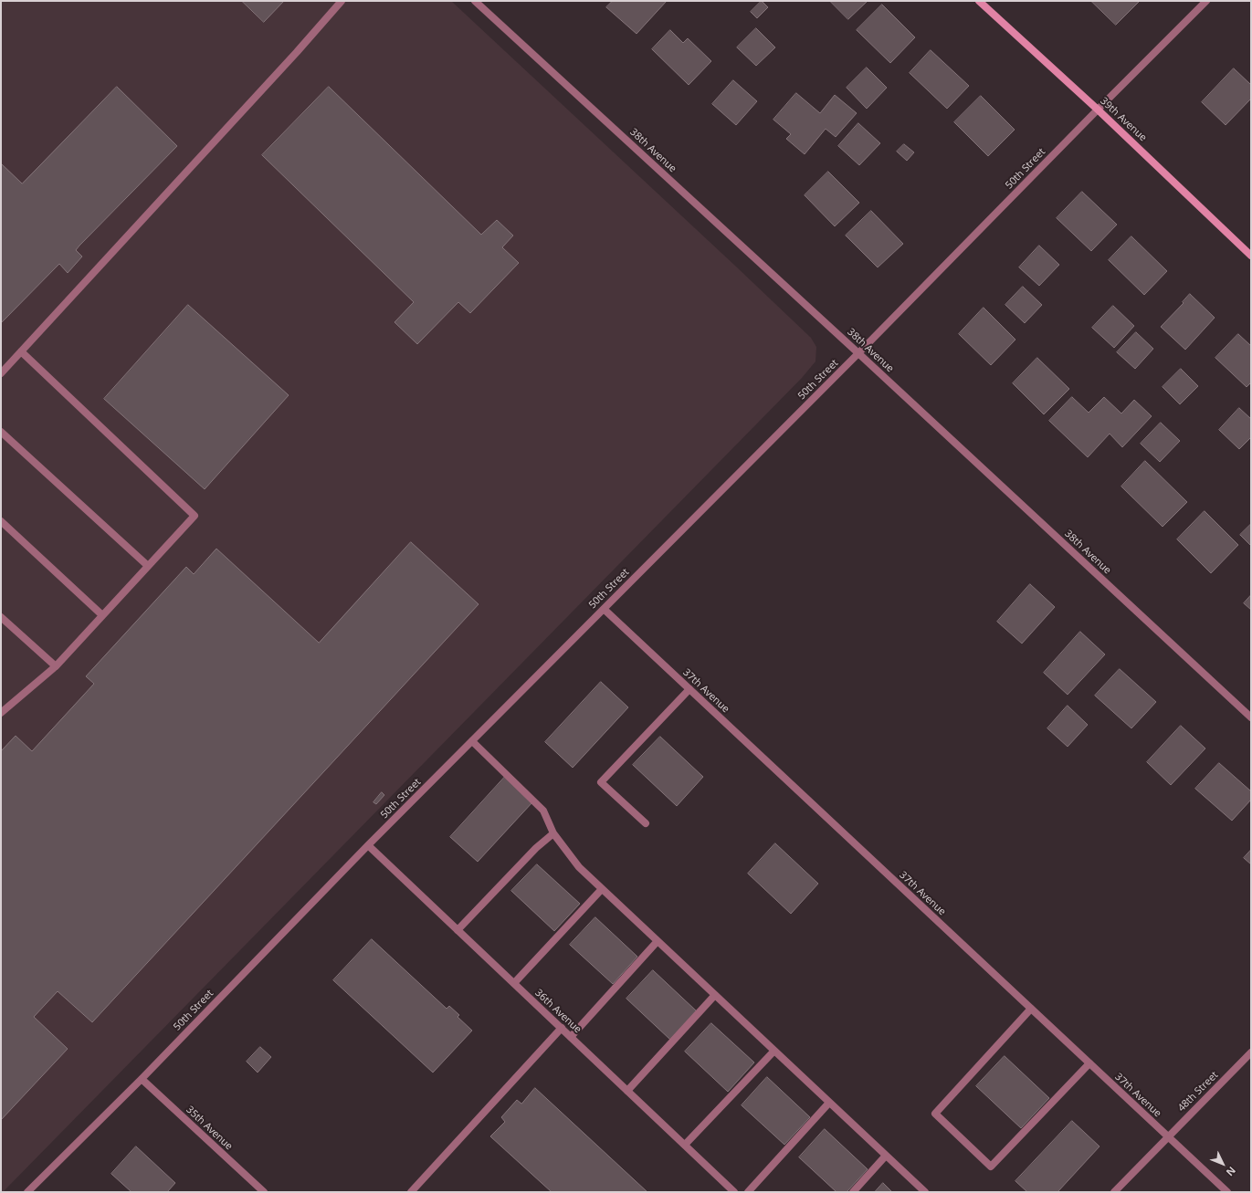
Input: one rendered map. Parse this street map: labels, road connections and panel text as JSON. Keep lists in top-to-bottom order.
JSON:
{
  "streets": {
    "main road": ["39th Avenue"],
    "street": [
      "38th Avenue",
      "50th Street",
      "37th Avenue",
      "36th Avenue",
      "48th Street",
      "35th Avenue"
    ]
  },
  "crossings": [
    ["39th Avenue", "50th Street"],
    ["38th Avenue", "50th Street"],
    ["50th Street", "37th Avenue"],
    ["50th Street", "36th Avenue"],
    ["50th Street", "35th Avenue"],
    ["37th Avenue", "48th Street"]
  ],
  "north": "bottom right"
}
